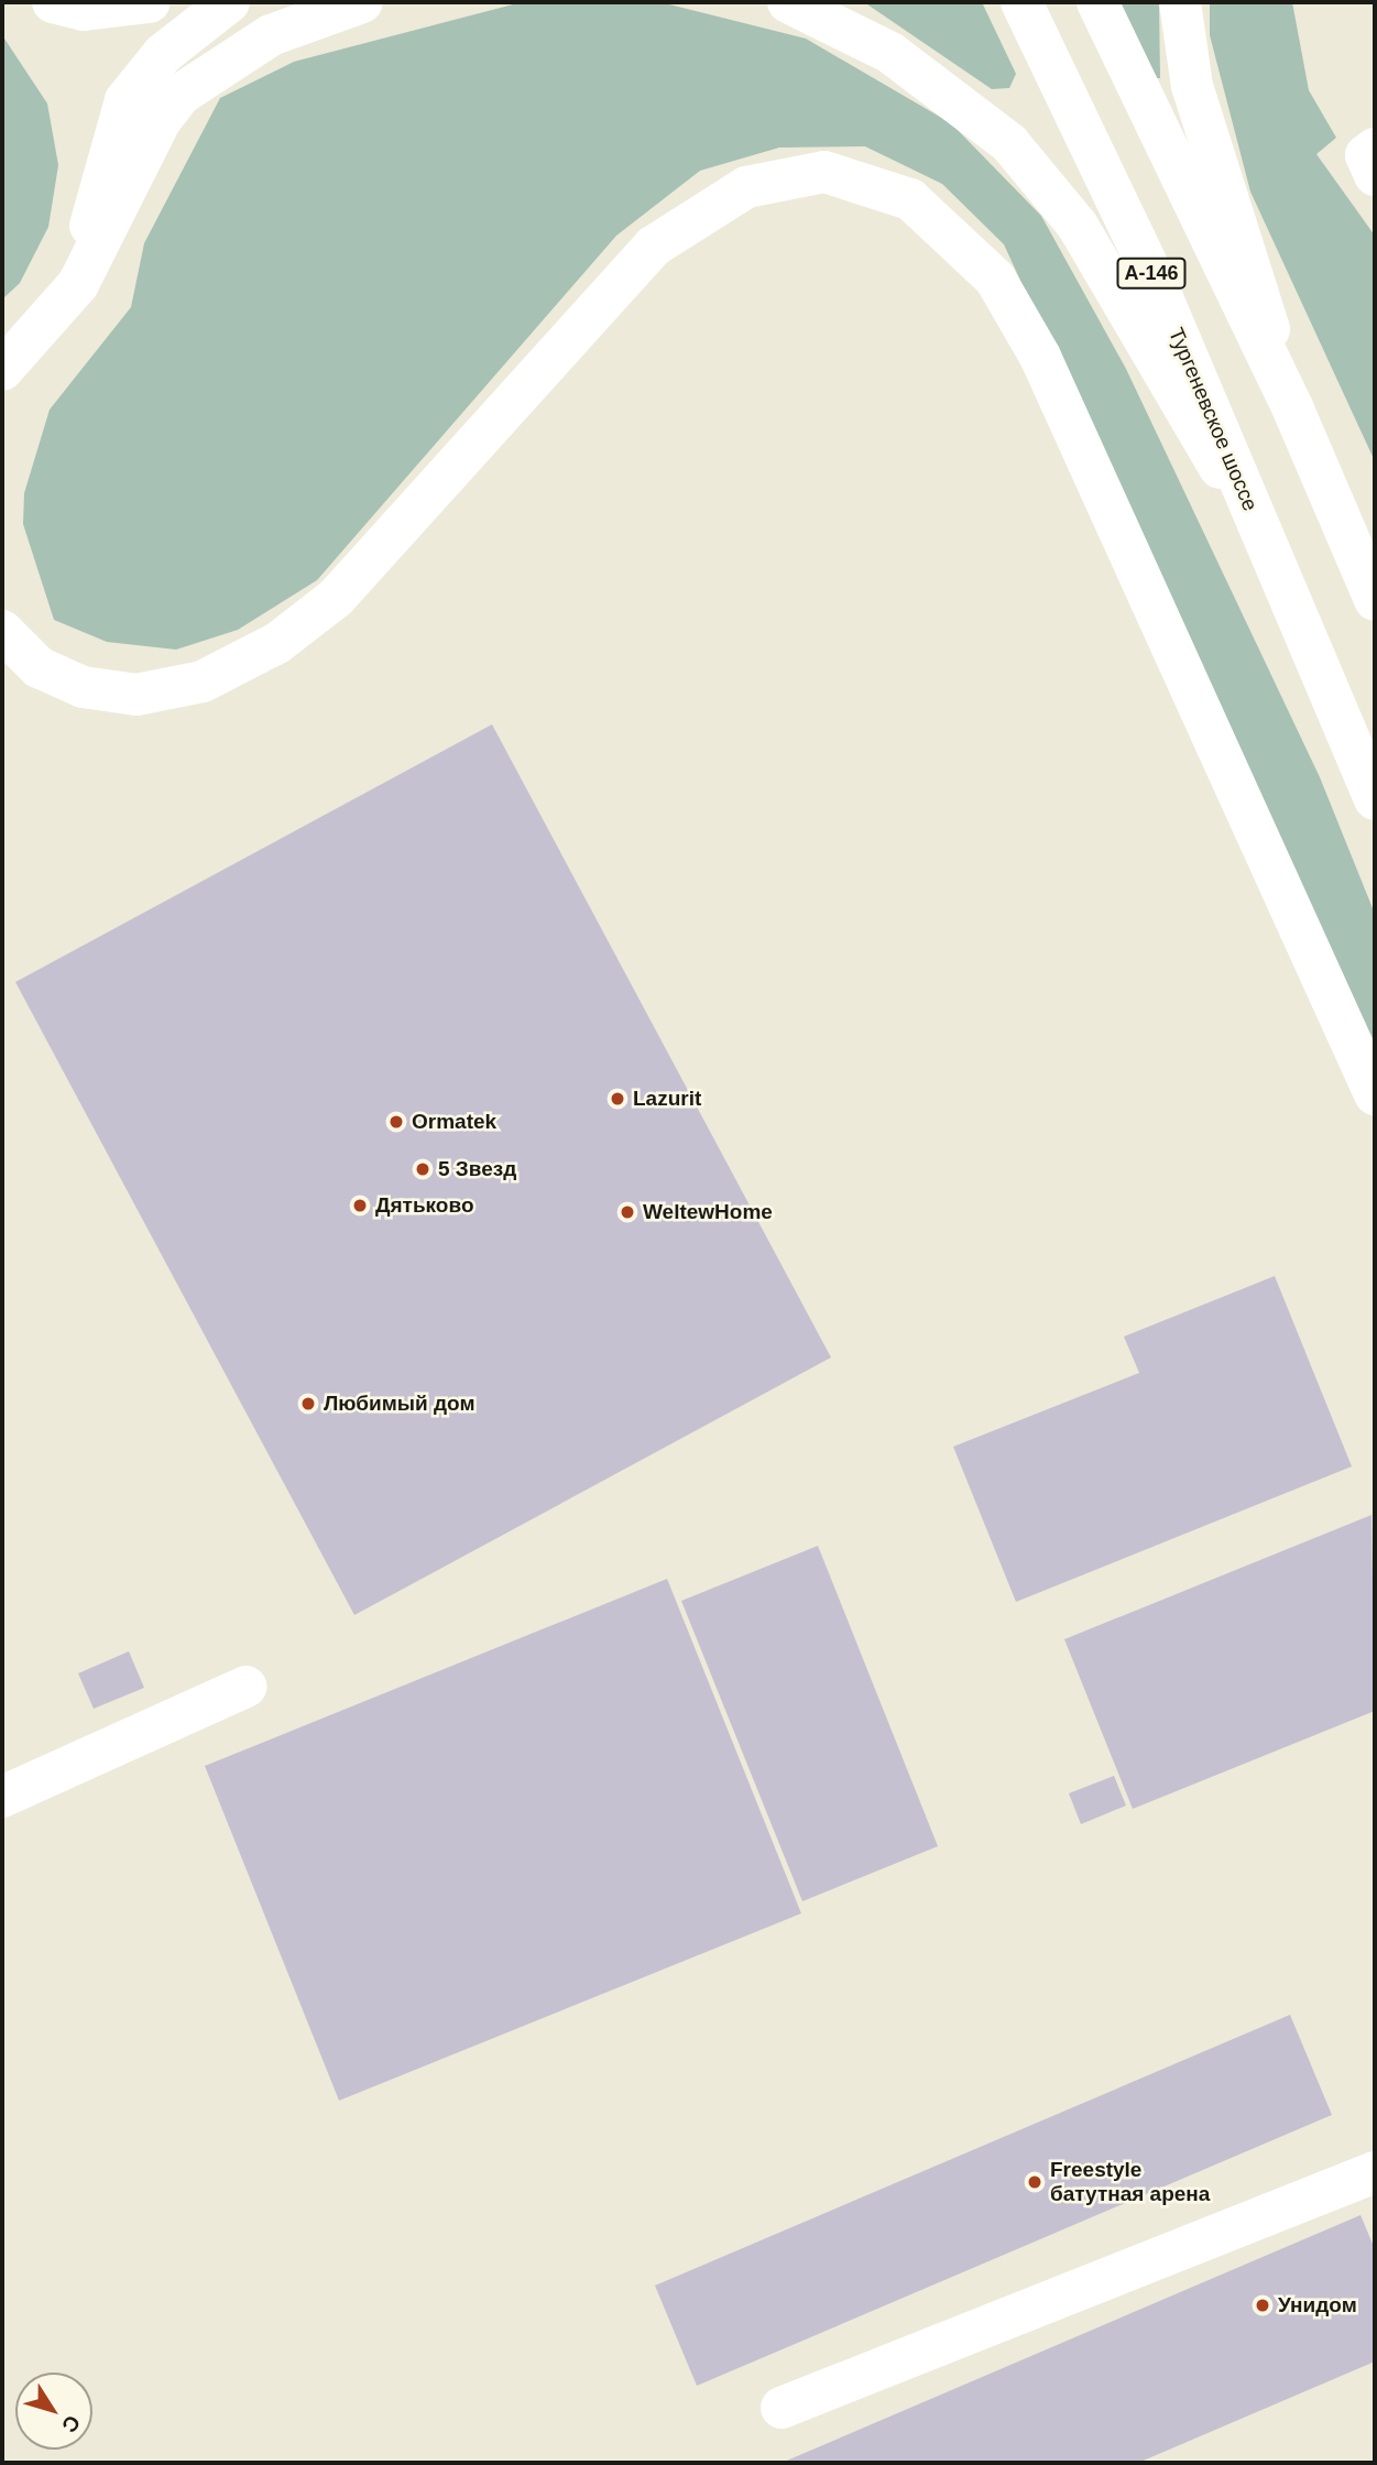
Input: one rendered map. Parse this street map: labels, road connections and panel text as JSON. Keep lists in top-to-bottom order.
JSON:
{
  "streets": {
    "main road": ["А-146", "Тургеневское шоссе"]
  },
  "places": [
    "Lazurit",
    "Ormatek",
    "5 Звезд",
    "Дятьково",
    "WeltewHome",
    "Любимый дом",
    "Freestyle батутная арена",
    "Унидом"
  ],
  "north": "bottom right"
}
